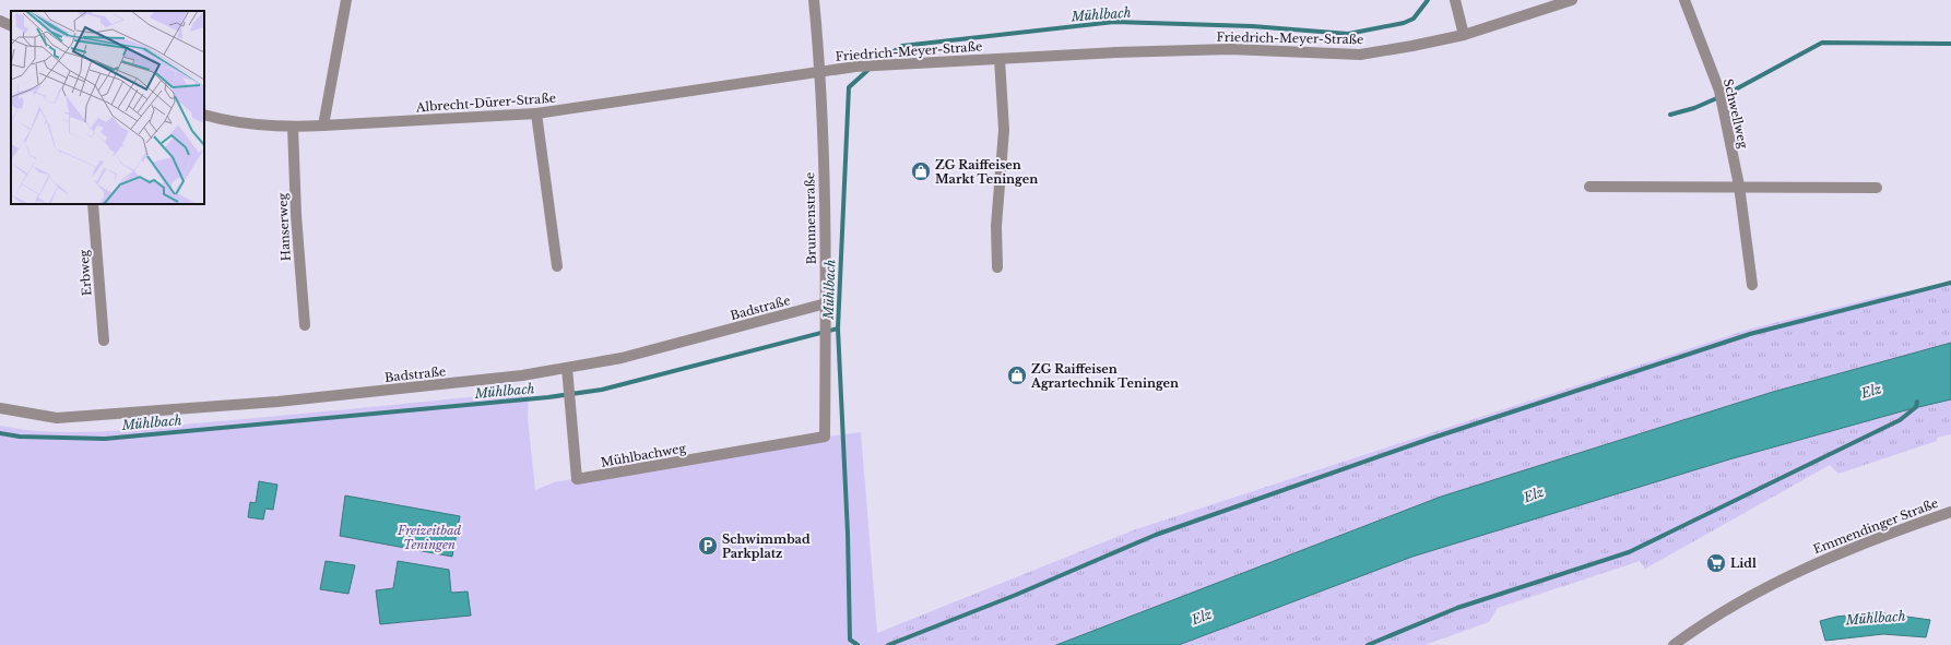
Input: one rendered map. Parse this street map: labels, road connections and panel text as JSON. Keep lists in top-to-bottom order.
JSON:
{
  "streets": {
    "street": [
      "Friedrich-Meyer-Straße",
      "Albrecht-Dürer-Straße",
      "Schwellweg",
      "Brunnenstraße",
      "Hanserweg",
      "Erbweg",
      "Badstraße",
      "Mühlbachweg",
      "Emmendinger Straße"
    ]
  },
  "crossings": [
    ["Friedrich-Meyer-Straße", "Albrecht-Dürer-Straße"],
    ["Friedrich-Meyer-Straße", "Brunnenstraße"],
    ["Albrecht-Dürer-Straße", "Brunnenstraße"],
    ["Albrecht-Dürer-Straße", "Hanserweg"],
    ["Brunnenstraße", "Badstraße"],
    ["Brunnenstraße", "Mühlbachweg"],
    ["Badstraße", "Mühlbachweg"]
  ],
  "water": ["Mühlbach", "Elz"],
  "parks": ["Freizeitbad Teningen"],
  "places": {
    "shop": ["ZG Raiffeisen Markt Teningen", "ZG Raiffeisen Agrartechnik Teningen"],
    "parking": ["Schwimmbad Parkplatz"],
    "supermarket": ["Lidl"]
  }
}
